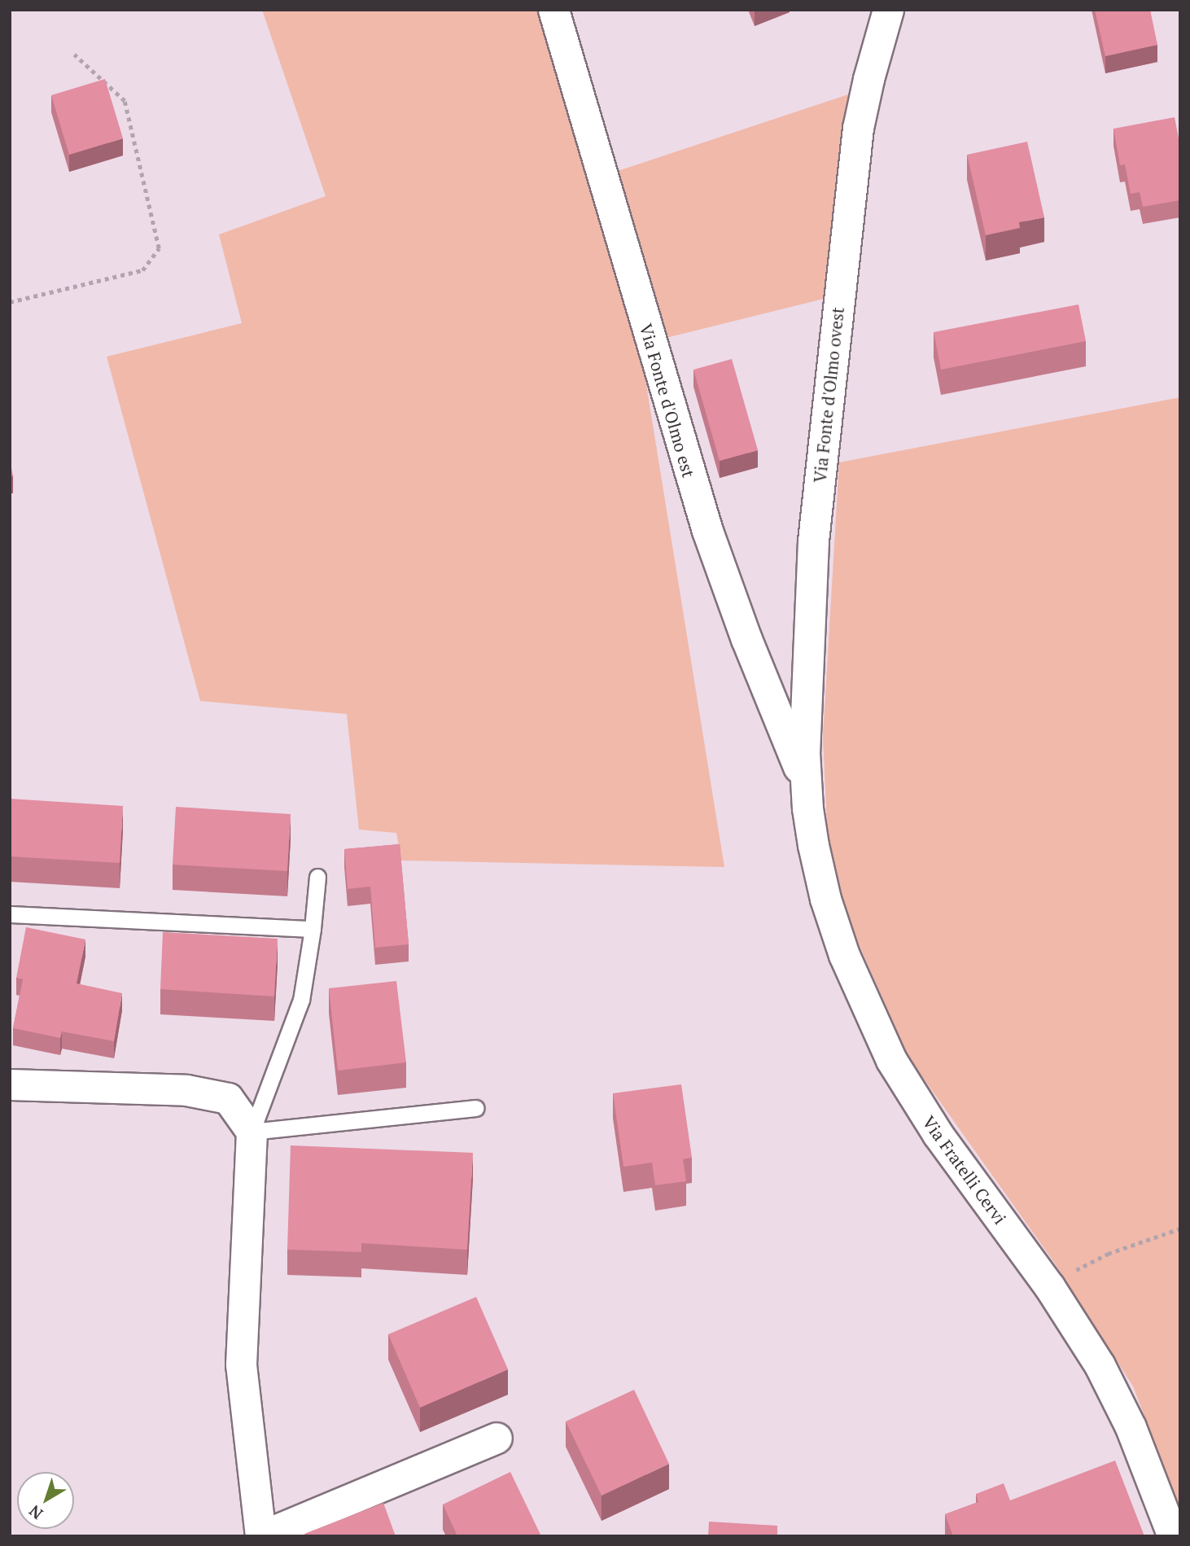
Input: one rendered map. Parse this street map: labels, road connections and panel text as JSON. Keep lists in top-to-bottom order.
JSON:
{
  "streets": {
    "street": ["Via Fonte d'Olmo ovest", "Via Fonte d'Olmo est", "Via Fratelli Cervi"]
  },
  "crossings": [
    ["Via Fonte d'Olmo ovest", "Via Fonte d'Olmo est"],
    ["Via Fonte d'Olmo ovest", "Via Fratelli Cervi"],
    ["Via Fonte d'Olmo est", "Via Fratelli Cervi"]
  ],
  "north": "bottom left"
}
